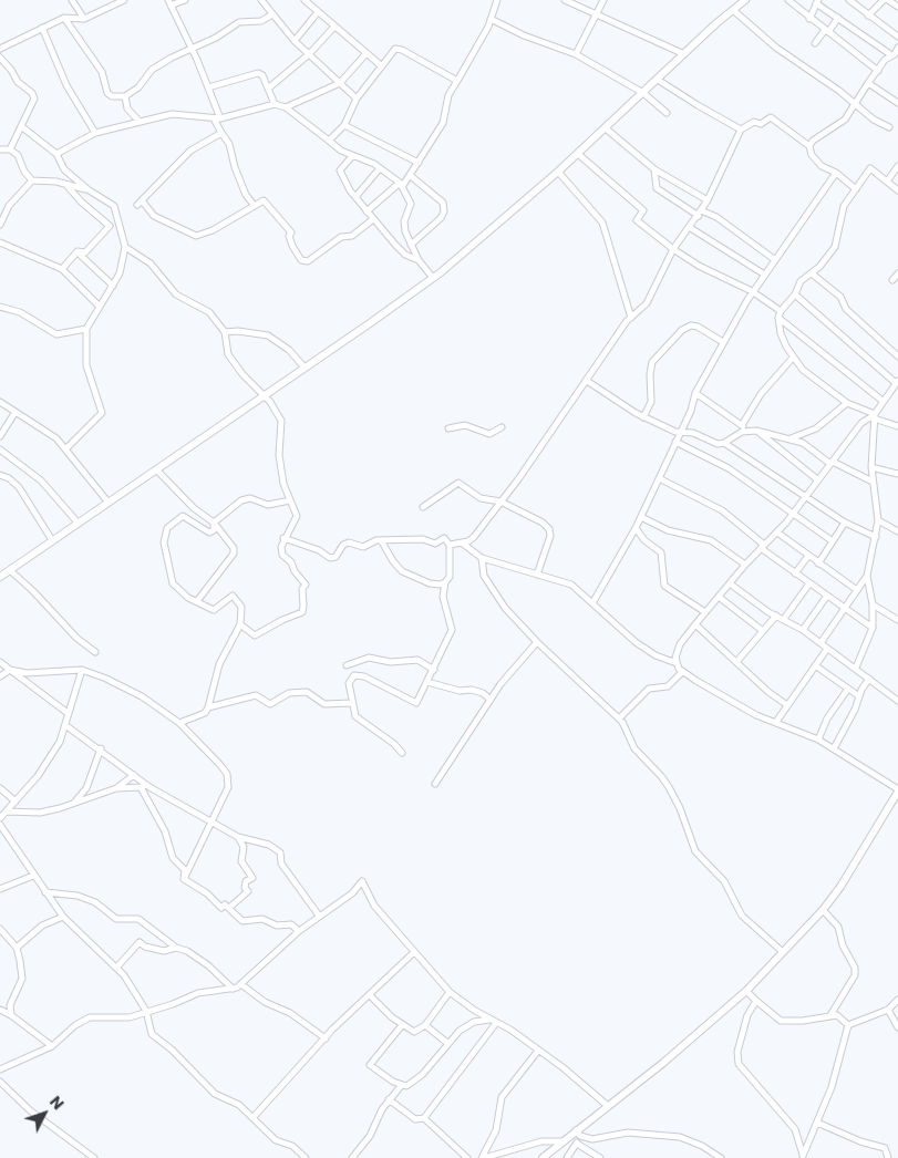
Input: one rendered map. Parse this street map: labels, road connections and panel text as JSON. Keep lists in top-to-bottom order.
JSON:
{
  "north": "top right"
}
